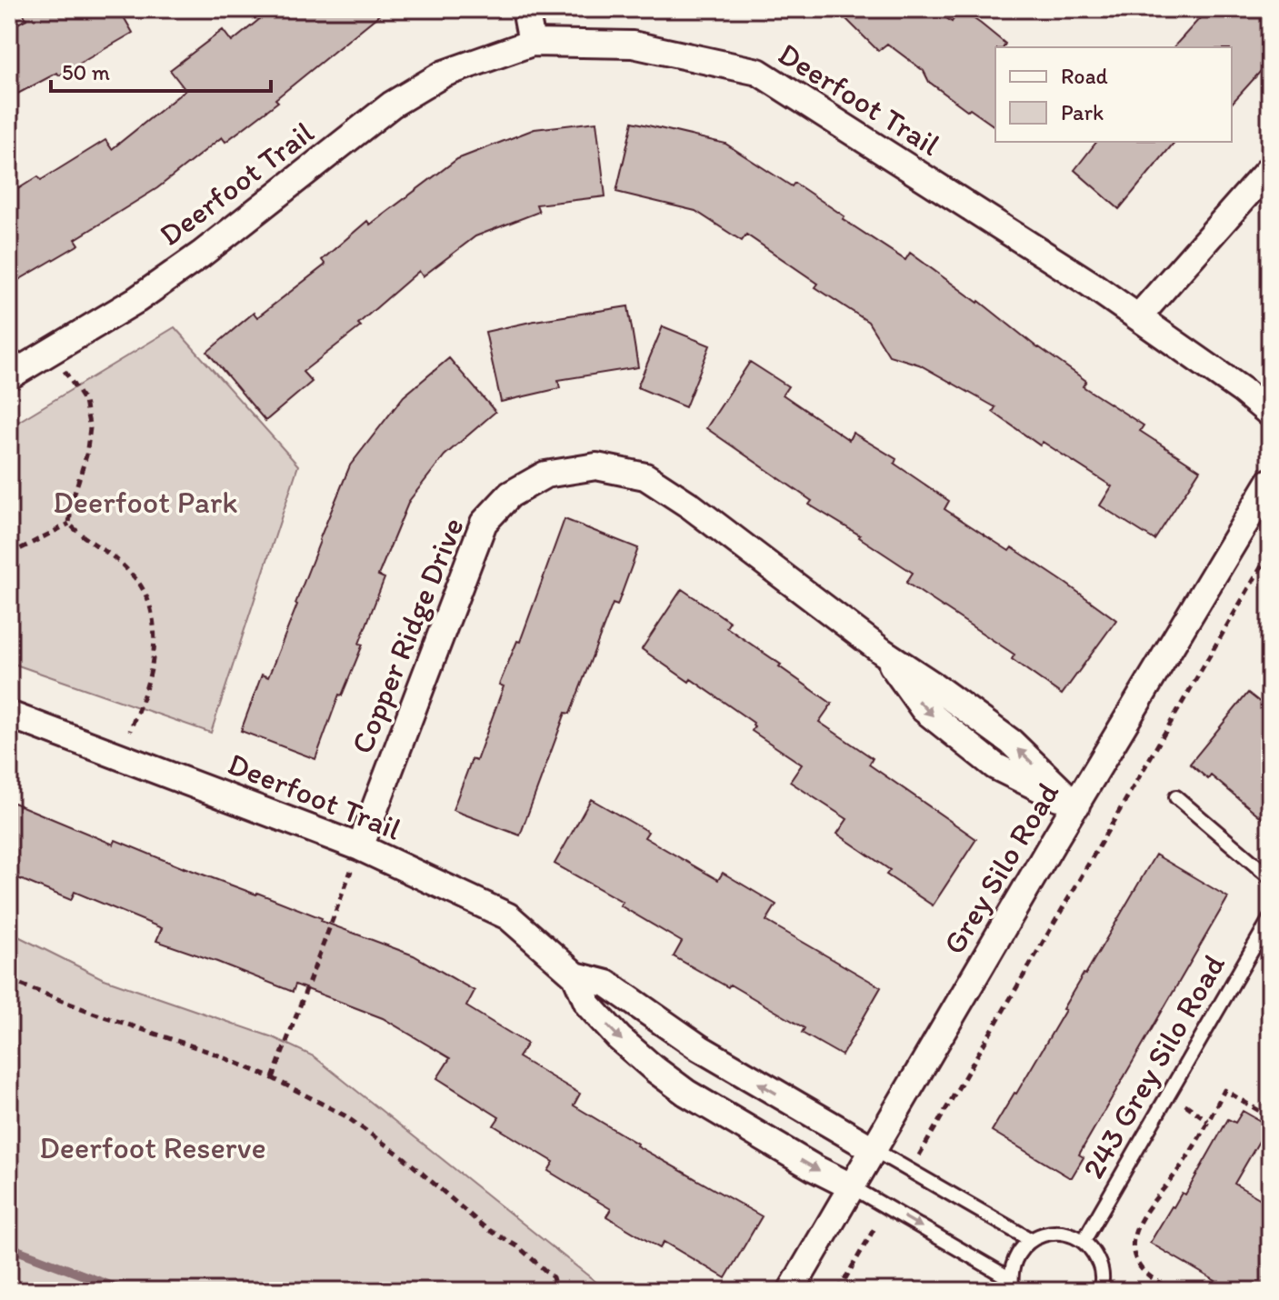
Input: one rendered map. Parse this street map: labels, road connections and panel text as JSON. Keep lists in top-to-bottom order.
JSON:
{
  "streets": {
    "street": ["Deerfoot Trail", "Copper Ridge Drive", "Grey Silo Road"],
    "lane": ["243 Grey Silo Road"]
  },
  "crossings": [
    ["Deerfoot Trail", "Copper Ridge Drive"],
    ["Deerfoot Trail", "Grey Silo Road"],
    ["Copper Ridge Drive", "Grey Silo Road"]
  ],
  "parks": ["Deerfoot Park", "Deerfoot Reserve"],
  "legend": ["Road", "Park"],
  "scale_bar": "50 m"
}
